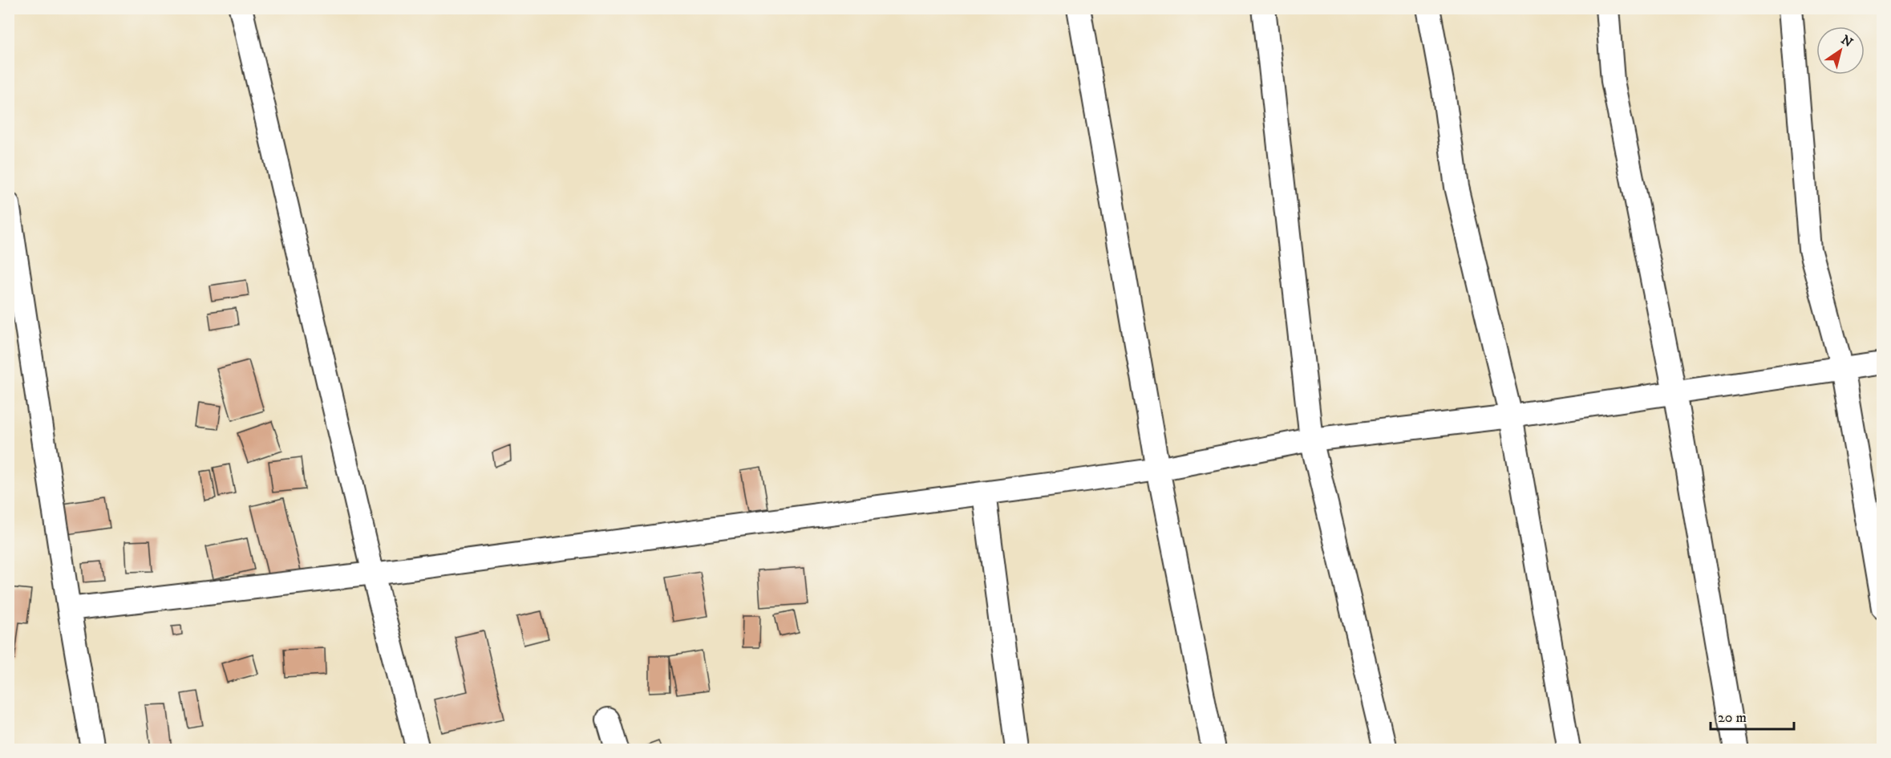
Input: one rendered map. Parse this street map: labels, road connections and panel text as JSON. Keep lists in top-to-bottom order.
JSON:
{
  "scale_bar": "20 m",
  "north": "top right"
}
